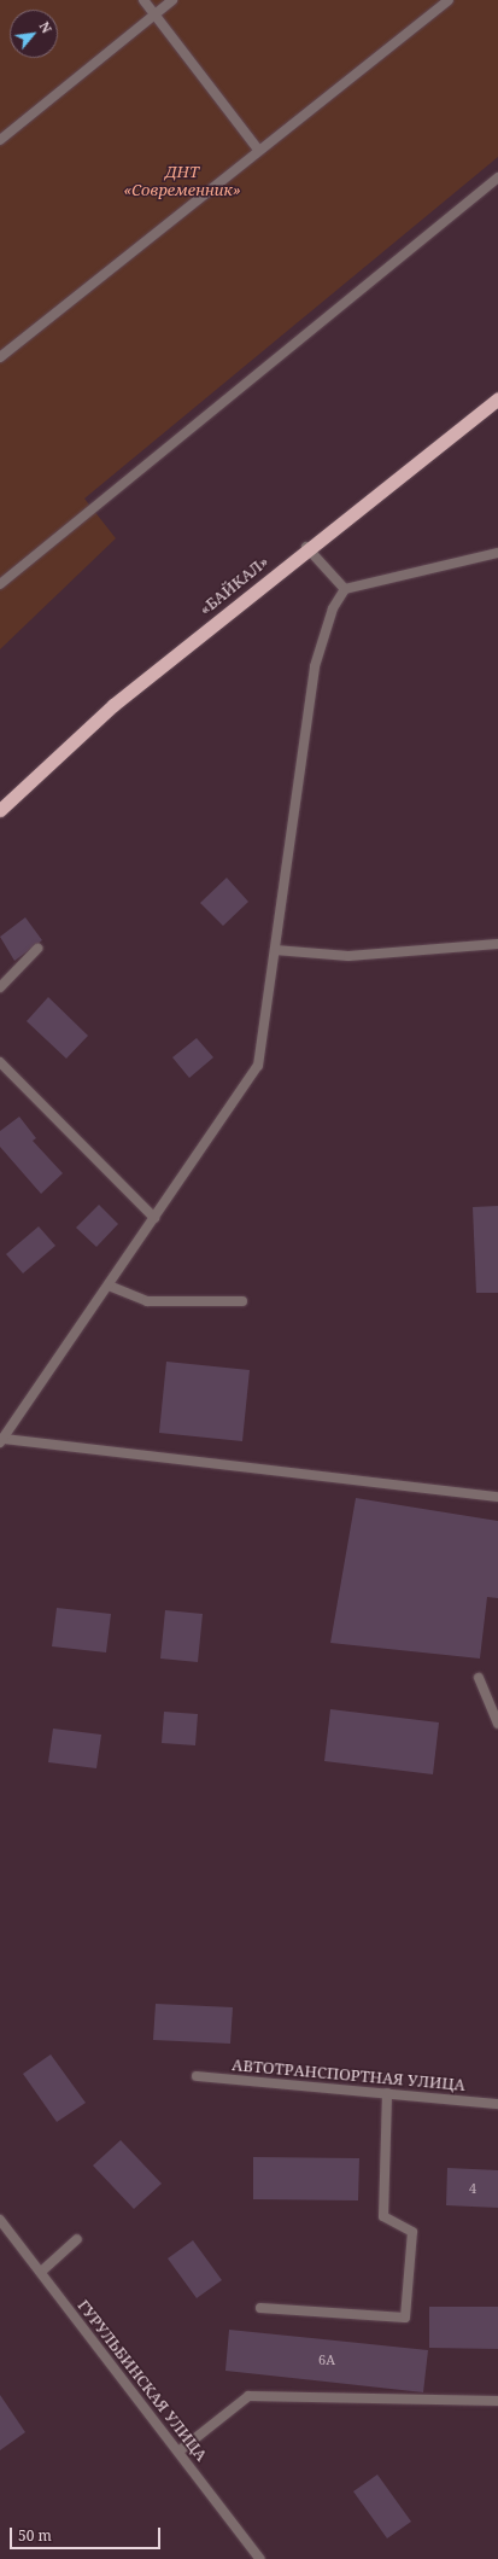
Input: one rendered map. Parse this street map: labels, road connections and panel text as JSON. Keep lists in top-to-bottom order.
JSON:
{
  "streets": {
    "highway": ["«БАЙКАЛ»"],
    "street": ["АВТОТРАНСПОРТНАЯ УЛИЦА", "ГУРУЛЬБИНСКАЯ УЛИЦА"]
  },
  "parks": ["ДНТ «Современник»"],
  "house_numbers": ["4", "6А"],
  "scale_bar": "50 m",
  "north": "top right"
}
